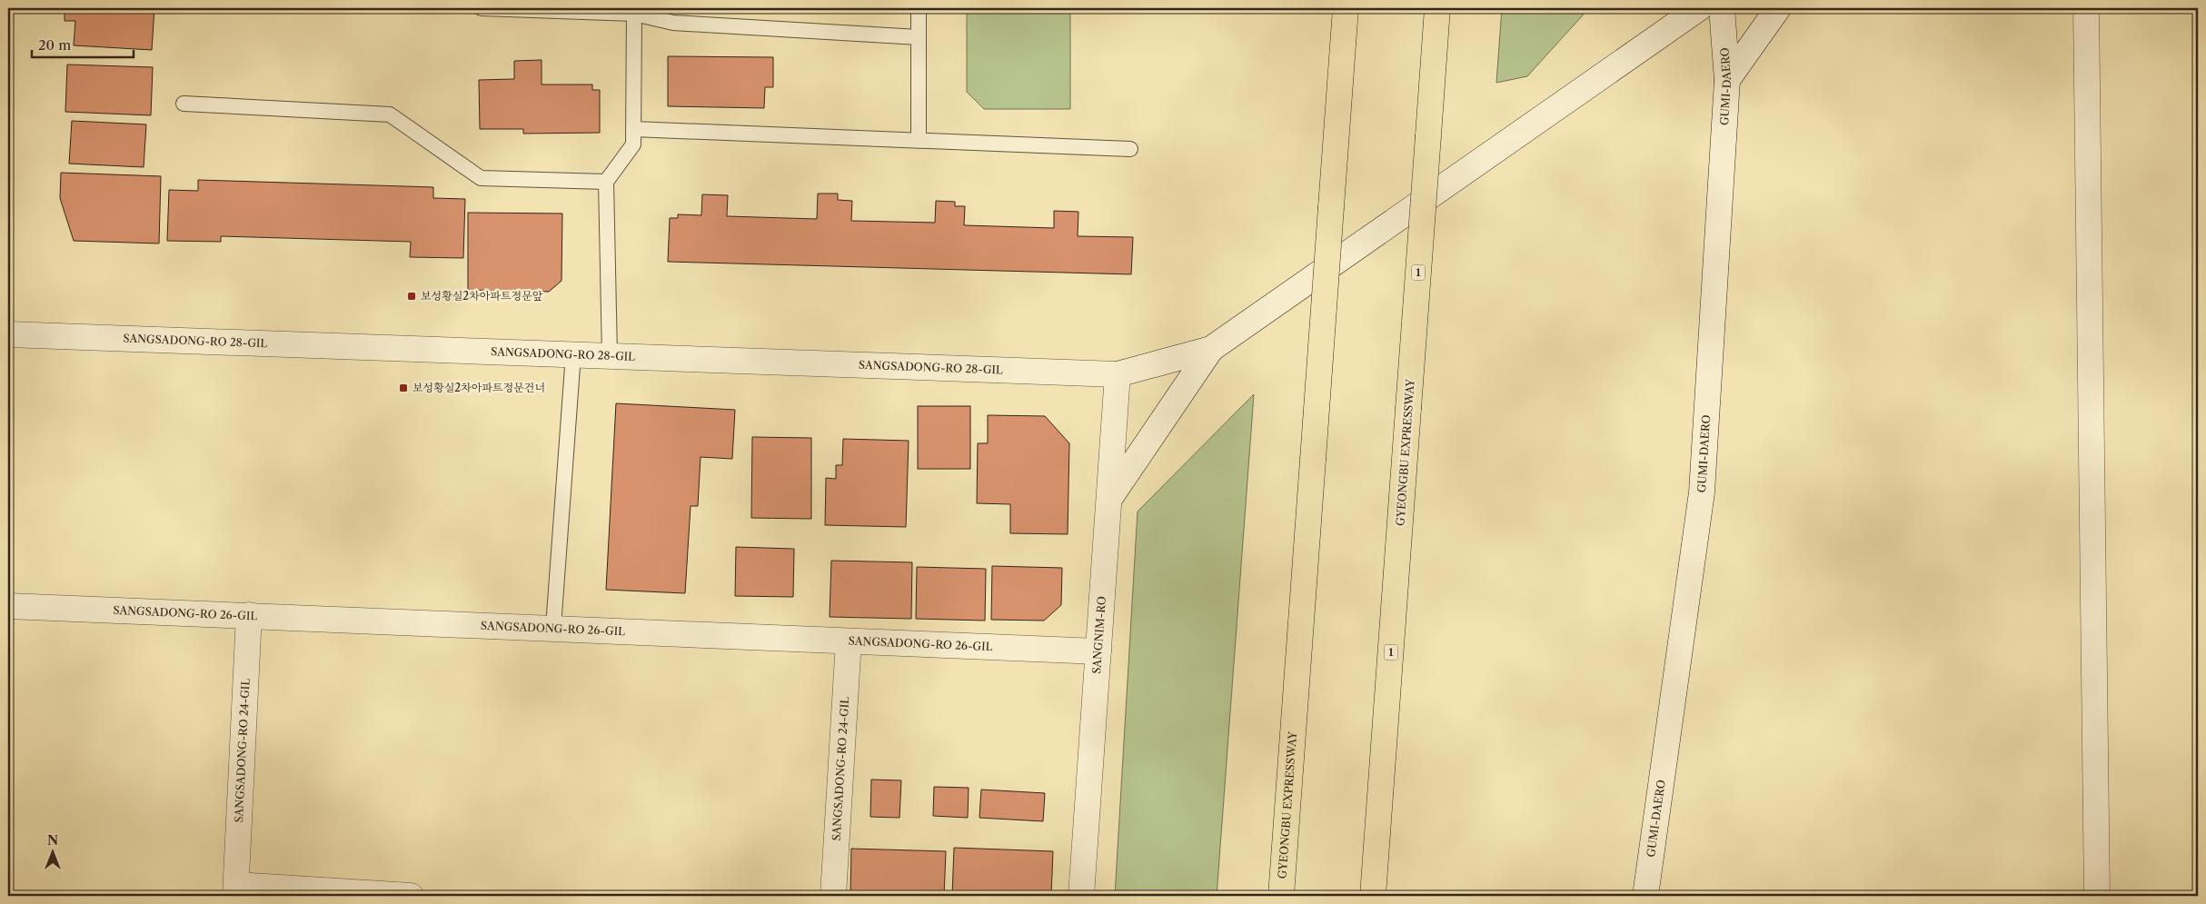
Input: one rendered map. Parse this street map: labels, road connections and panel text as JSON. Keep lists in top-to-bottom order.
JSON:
{
  "streets": {
    "highway": ["1", "GYEONGBU EXPRESSWAY"],
    "street": [
      "GUMI-DAERO",
      "SANGSADONG-RO 28-GIL",
      "SANGSADONG-RO 26-GIL",
      "SANGNIM-RO",
      "SANGSADONG-RO 24-GIL"
    ]
  },
  "crossings": [
    ["SANGSADONG-RO 28-GIL", "SANGNIM-RO"],
    ["SANGSADONG-RO 26-GIL", "SANGNIM-RO"],
    ["SANGSADONG-RO 26-GIL", "SANGSADONG-RO 24-GIL"]
  ],
  "places": {
    "transit": ["보성황실2차아파트정문앞", "보성황실2차아파트정문건너"]
  },
  "scale_bar": "20 m",
  "north": "top"
}
